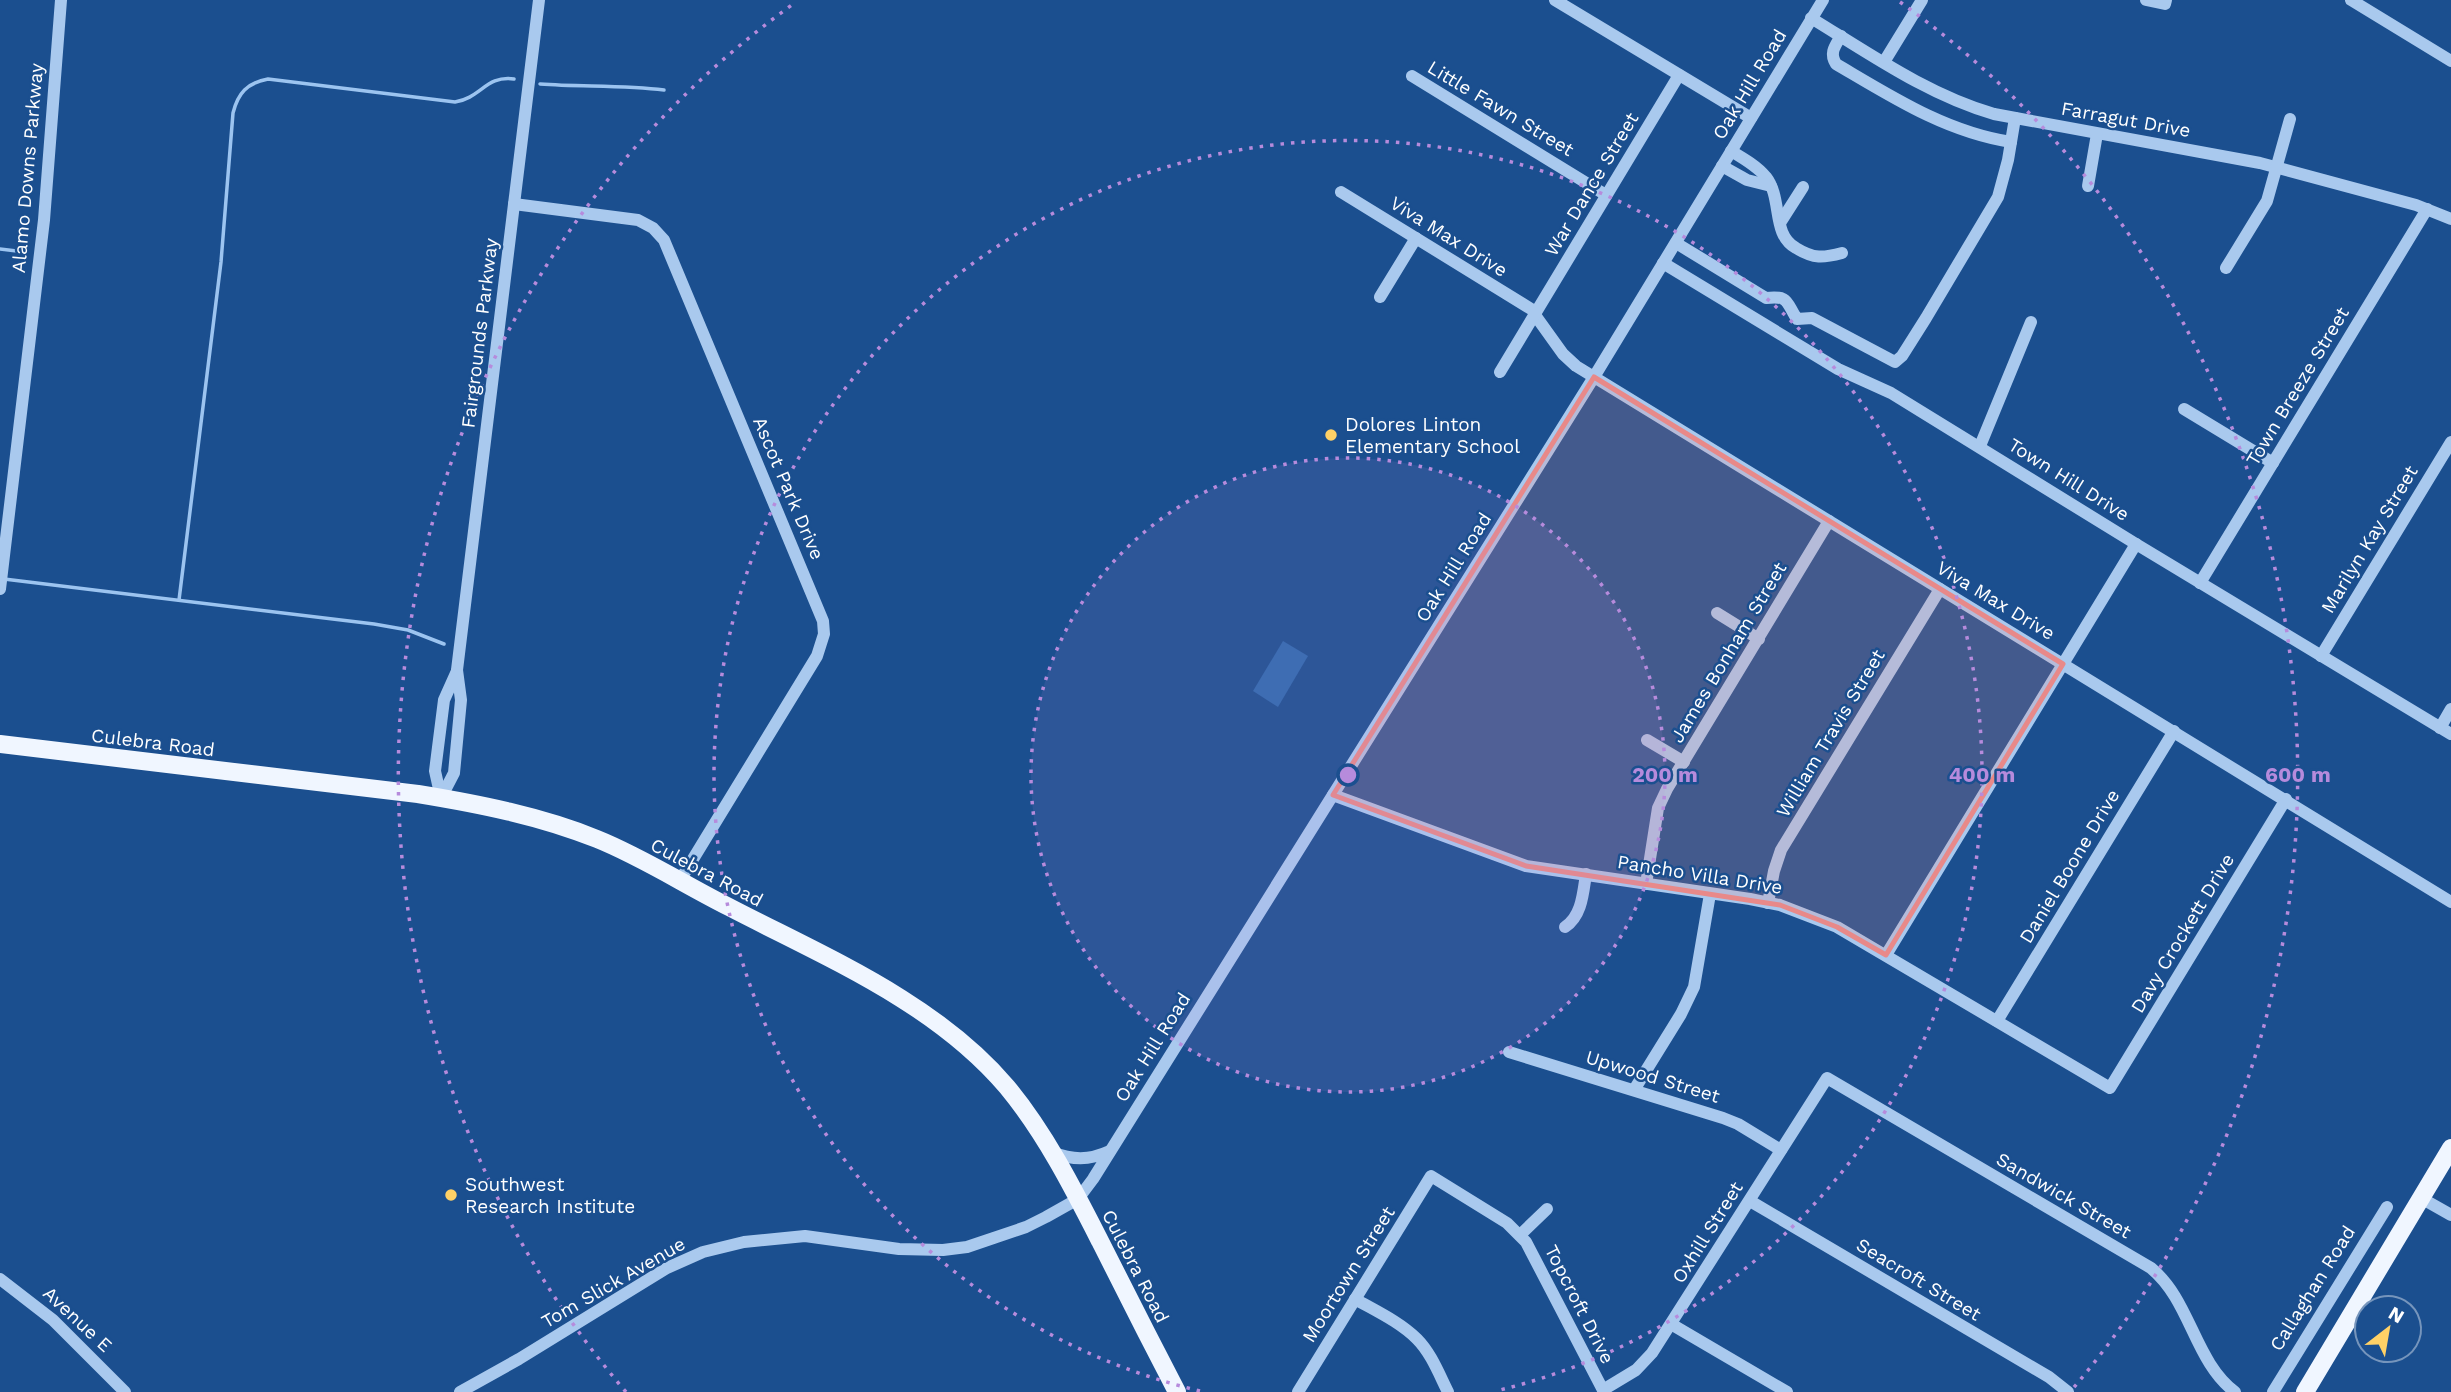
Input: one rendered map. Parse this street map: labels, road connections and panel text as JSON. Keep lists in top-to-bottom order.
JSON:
{
  "streets": {
    "main road": ["Culebra Road"],
    "street": [
      "Oak Hill Road",
      "Little Fawn Street",
      "Farragut Drive",
      "Alamo Downs Parkway",
      "War Dance Street",
      "Viva Max Drive",
      "Fairgrounds Parkway",
      "Town Breeze Street",
      "Town Hill Drive",
      "Ascot Park Drive",
      "Marilyn Kay Street",
      "James Bonham Street",
      "William Travis Street",
      "Daniel Boone Drive",
      "Pancho Villa Drive",
      "Davy Crockett Drive",
      "Upwood Street",
      "Sandwick Street",
      "Oxhill Street",
      "Moortown Street",
      "Seacroft Street",
      "Tom Slick Avenue",
      "Callaghan Road",
      "Topcroft Drive",
      "Avenue E"
    ]
  },
  "crossings": [
    ["Oak Hill Road", "Farragut Drive"],
    ["Oak Hill Road", "Viva Max Drive"],
    ["Oak Hill Road", "Town Hill Drive"],
    ["Oak Hill Road", "Culebra Road"],
    ["Oak Hill Road", "Pancho Villa Drive"],
    ["Oak Hill Road", "Tom Slick Avenue"],
    ["Little Fawn Street", "War Dance Street"],
    ["Farragut Drive", "Town Breeze Street"],
    ["War Dance Street", "Viva Max Drive"],
    ["Viva Max Drive", "James Bonham Street"],
    ["Viva Max Drive", "William Travis Street"],
    ["Viva Max Drive", "Daniel Boone Drive"],
    ["Viva Max Drive", "Davy Crockett Drive"],
    ["Fairgrounds Parkway", "Ascot Park Drive"],
    ["Fairgrounds Parkway", "Culebra Road"],
    ["Town Breeze Street", "Town Hill Drive"],
    ["Town Hill Drive", "Marilyn Kay Street"],
    ["Ascot Park Drive", "Culebra Road"],
    ["James Bonham Street", "Pancho Villa Drive"],
    ["William Travis Street", "Pancho Villa Drive"],
    ["Culebra Road", "Tom Slick Avenue"],
    ["Daniel Boone Drive", "Pancho Villa Drive"],
    ["Pancho Villa Drive", "Davy Crockett Drive"],
    ["Upwood Street", "Oxhill Street"],
    ["Sandwick Street", "Oxhill Street"],
    ["Oxhill Street", "Seacroft Street"],
    ["Oxhill Street", "Topcroft Drive"],
    ["Moortown Street", "Topcroft Drive"]
  ],
  "places": ["Dolores Linton Elementary School", "Southwest Research Institute"],
  "north": "top right",
  "rings": ["200 m", "400 m", "600 m"]
}
